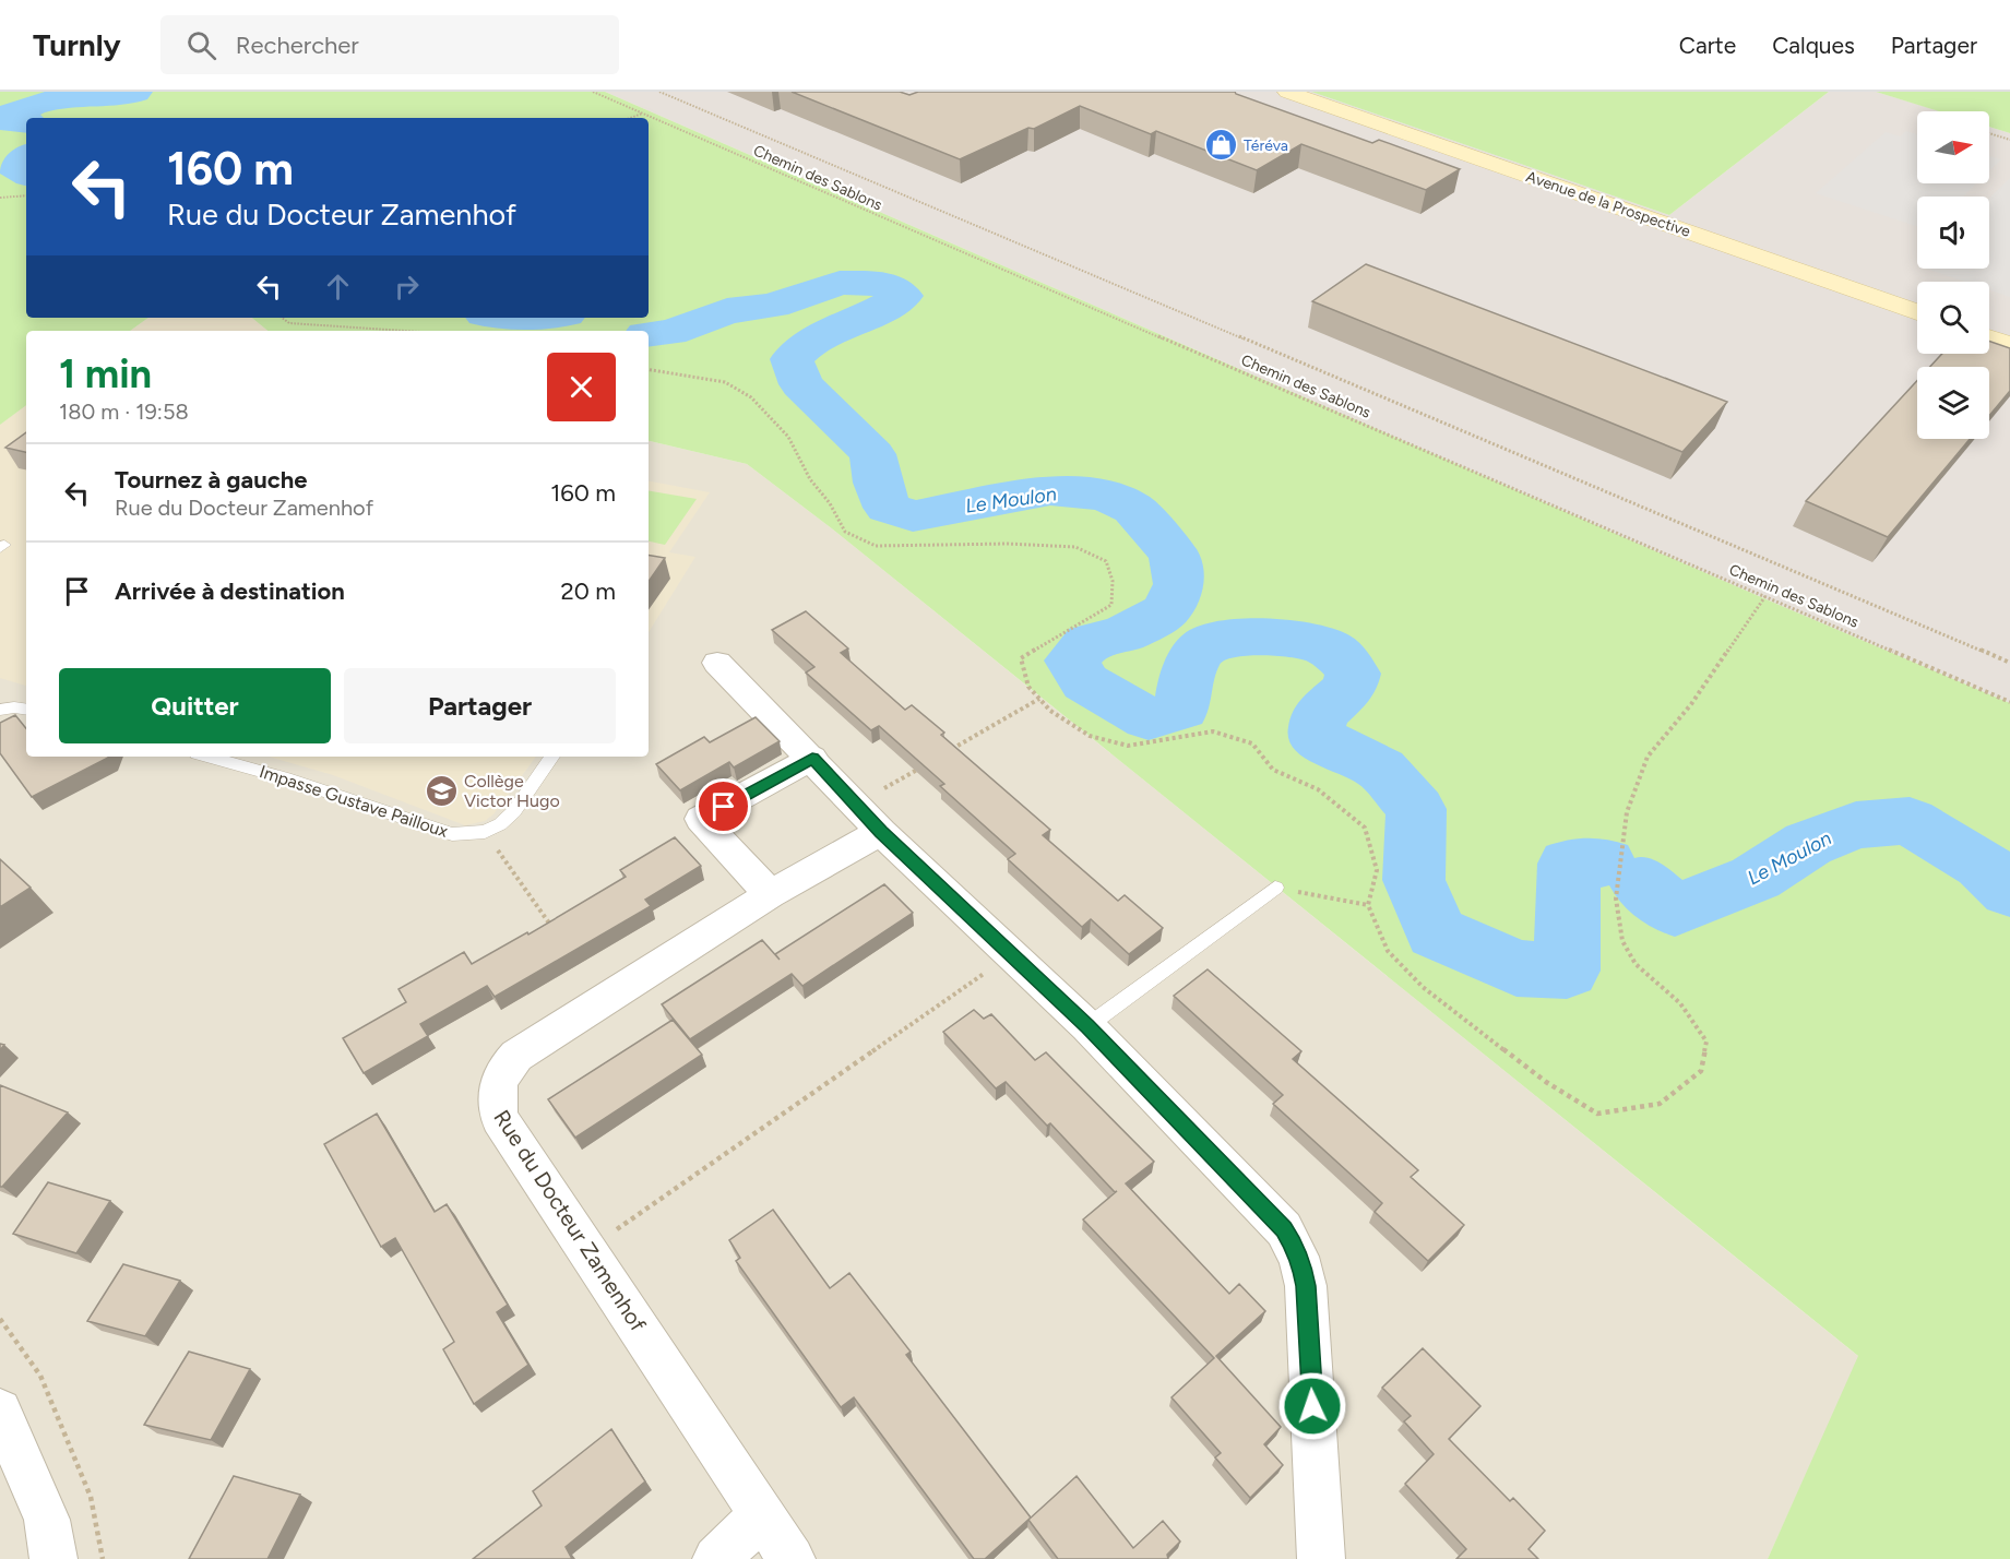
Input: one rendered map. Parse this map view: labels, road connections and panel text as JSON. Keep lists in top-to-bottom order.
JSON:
{
  "streets": {
    "main road": ["Avenue de la Prospective"],
    "street": ["Rue du Docteur Zamenhof"],
    "lane": ["Impasse Gustave Pailloux"],
    "path": ["Chemin des Sablons"]
  },
  "water": ["Le Moulon"],
  "places": {
    "shop": ["Téréva"],
    "school or university": ["Collège Victor Hugo"]
  },
  "north": "right",
  "page": {
    "header": "Turnly",
    "search": "Rechercher",
    "nav": ["Carte", "Calques", "Partager"],
    "turn": ["160 m", "Rue du Docteur Zamenhof"],
    "heading": ["1 min", "180 m · 19:58"],
    "list": [
      {
        "name": "Tournez à gauche",
        "note": "Rue du Docteur Zamenhof",
        "value": "160 m"
      },
      {
        "name": "Arrivée à destination",
        "value": "20 m"
      }
    ],
    "buttons": ["Quitter", "Partager"]
  }
}
